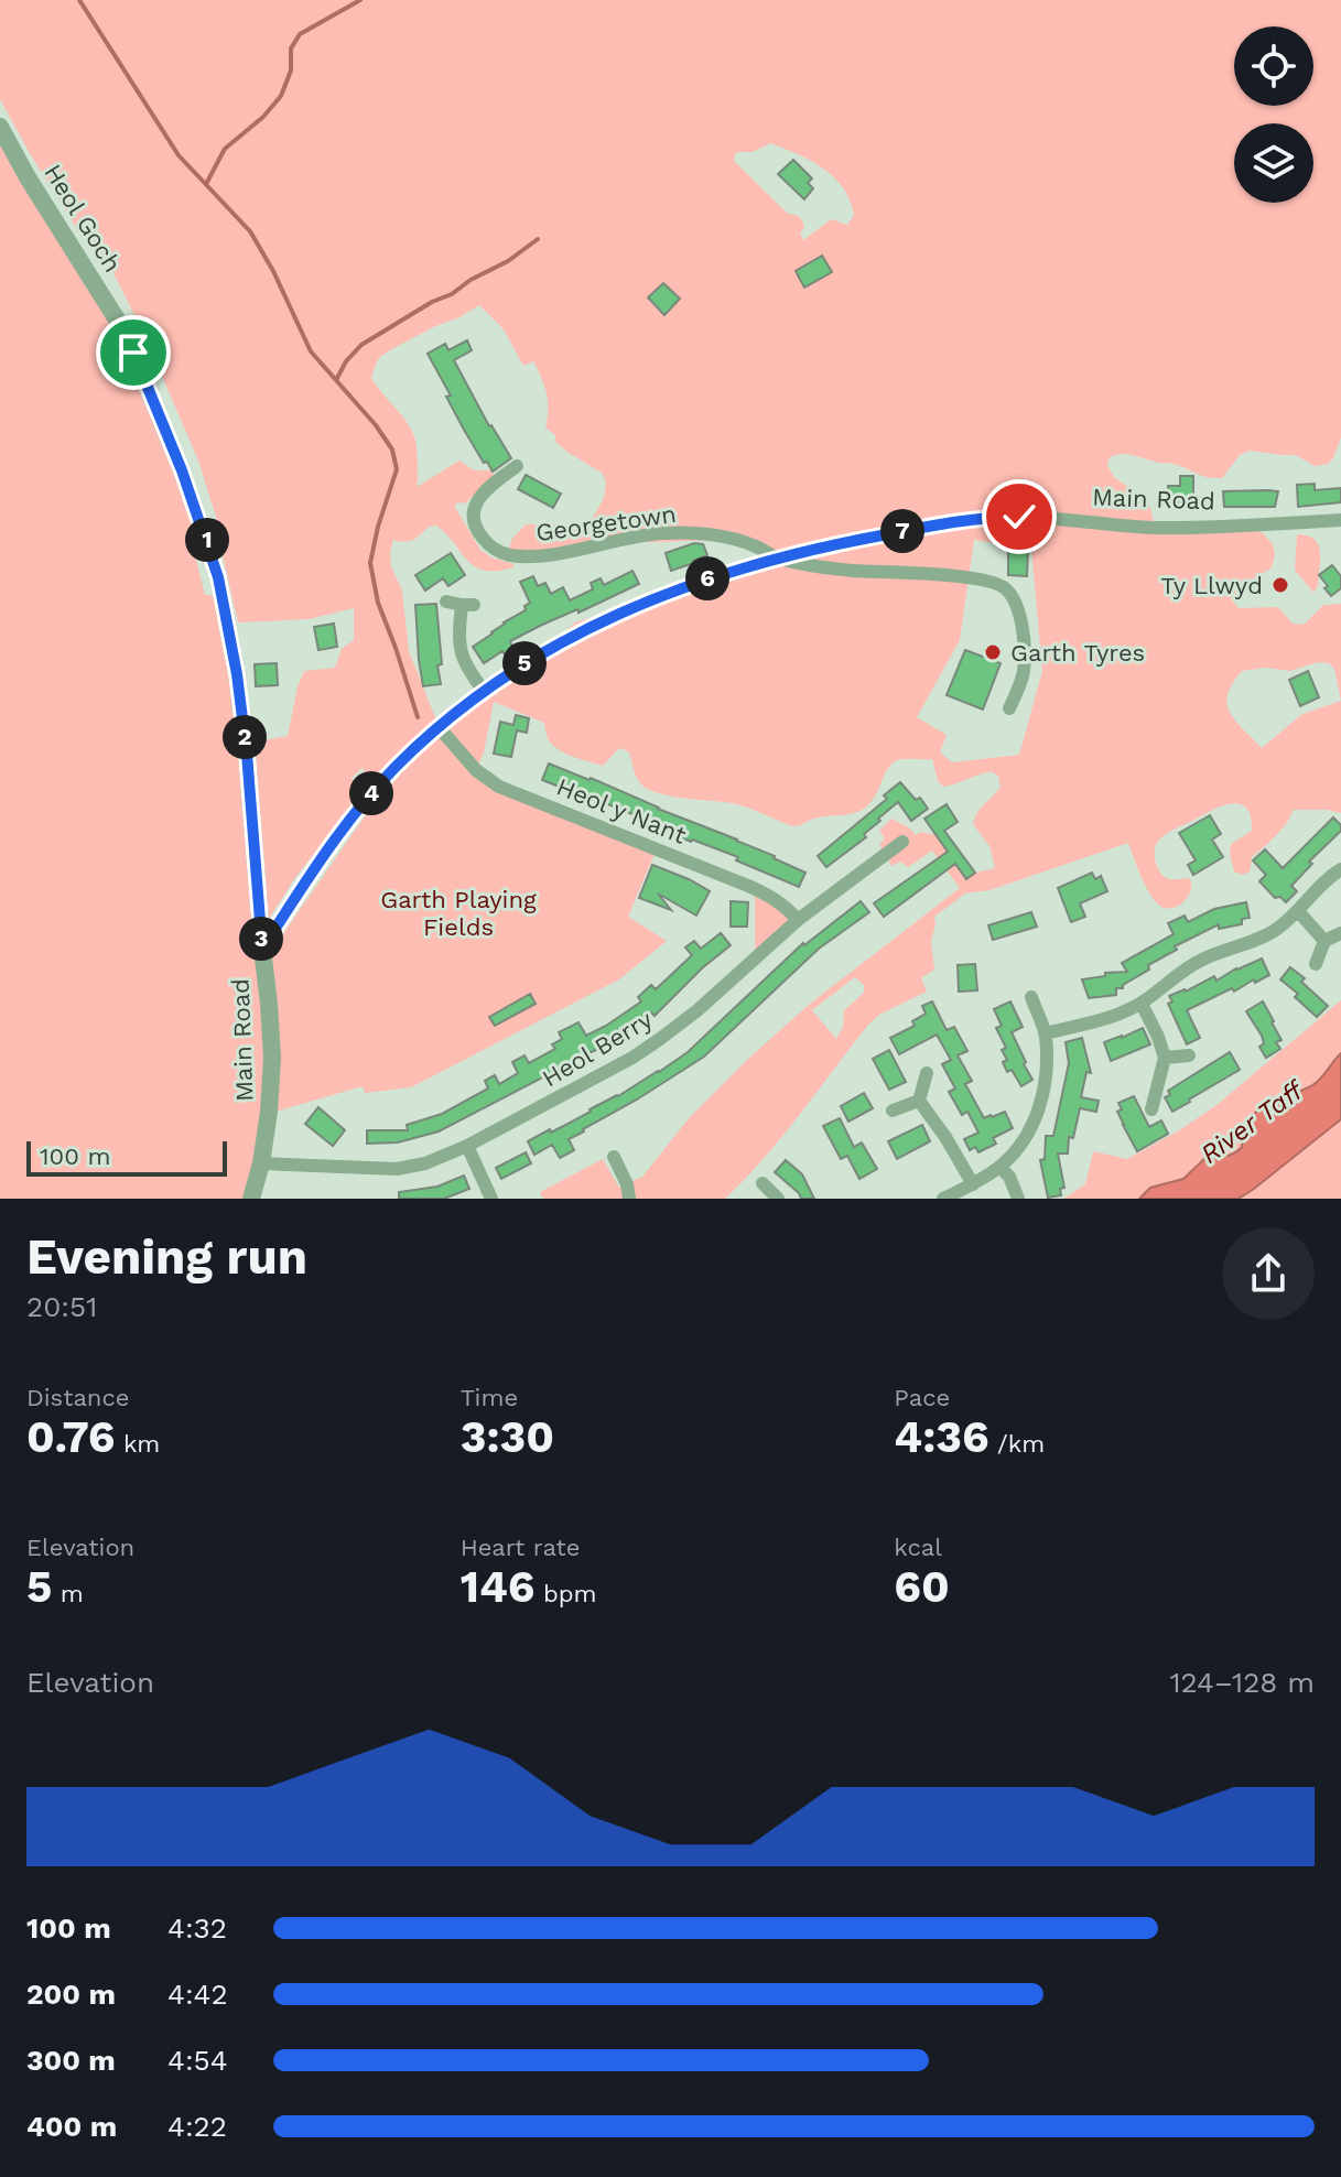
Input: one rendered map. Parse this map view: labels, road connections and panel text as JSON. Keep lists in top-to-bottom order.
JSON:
{
  "streets": {
    "street": [
      "Heol Goch",
      "Main Road",
      "Georgetown",
      "Heol y Nant",
      "Heol Berry"
    ]
  },
  "crossings": [
    ["Heol Goch", "Main Road"],
    ["Main Road", "Georgetown"],
    ["Main Road", "Heol y Nant"],
    ["Main Road", "Heol Berry"],
    ["Heol y Nant", "Heol Berry"]
  ],
  "water": ["River Taff"],
  "parks": ["Garth Playing Fields"],
  "places": ["Ty Llwyd", "Garth Tyres"],
  "scale_bar": "100 m",
  "page": {
    "pins": [
      "7",
      "1",
      "6",
      "5",
      "2",
      "4",
      "3"
    ],
    "scale": "100 m",
    "heading": ["Evening run", "20:51"],
    "stats": [
      ["Distance", "0.76 km"],
      ["Time", "3:30"],
      ["Pace", "4:36 /km"],
      ["Elevation", "5 m"],
      ["Heart rate", "146 bpm"],
      ["kcal", "60"]
    ],
    "chart": ["Elevation", "124–128 m"],
    "list": [
      {
        "name": "100 m",
        "note": "4:32"
      },
      {
        "name": "200 m",
        "note": "4:42"
      },
      {
        "name": "300 m",
        "note": "4:54"
      },
      {
        "name": "400 m",
        "note": "4:22"
      }
    ]
  }
}
